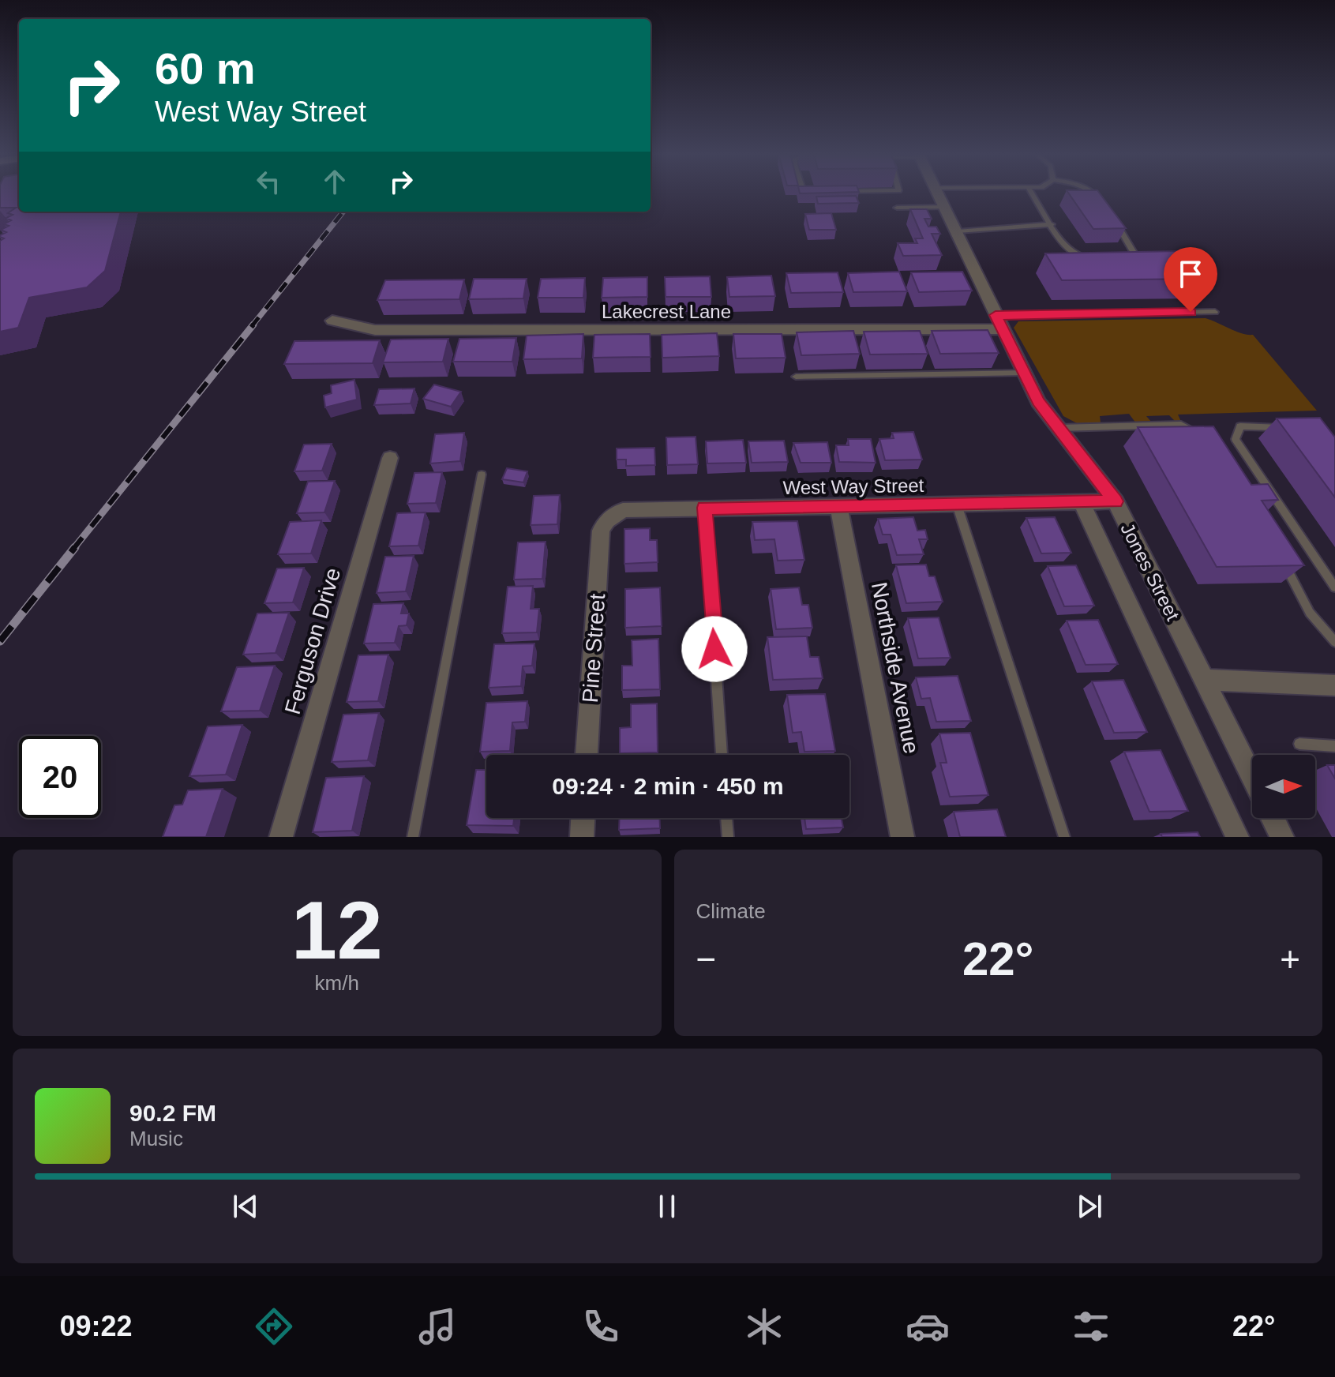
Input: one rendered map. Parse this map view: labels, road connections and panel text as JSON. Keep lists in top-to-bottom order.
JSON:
{
  "streets": {
    "street": [
      "Lakecrest Lane",
      "West Way Street",
      "Jones Street",
      "Ferguson Drive",
      "Pine Street",
      "Northside Avenue"
    ]
  },
  "crossings": [
    ["Lakecrest Lane", "Jones Street"],
    ["West Way Street", "Jones Street"],
    ["West Way Street", "Pine Street"],
    ["West Way Street", "Northside Avenue"]
  ],
  "north": "right",
  "page": {
    "turn": ["60 m", "West Way Street"],
    "limit": "20",
    "trip": "09:24 · 2 min · 450 m",
    "tile": [
      ["12", "km/h"],
      "Climate"
    ],
    "heat": ["−", "22°", "+"],
    "song": ["90.2 FM", "Music"],
    "tabs": ["09:22", "22°"]
  }
}
